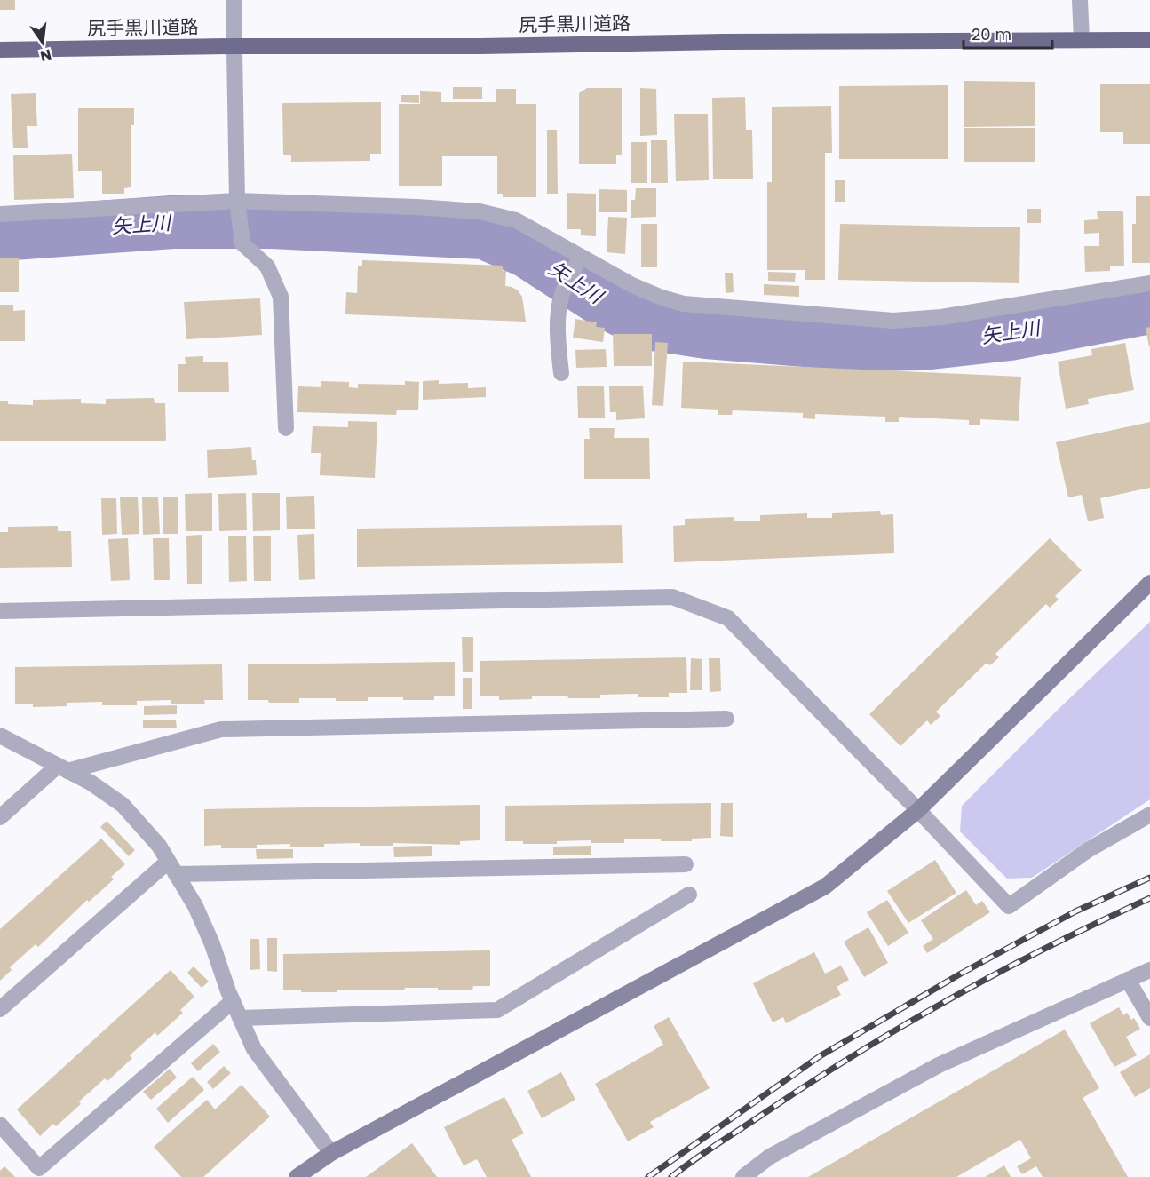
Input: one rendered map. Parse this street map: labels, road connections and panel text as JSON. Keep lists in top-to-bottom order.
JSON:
{
  "streets": {
    "main road": ["尻手黒川道路"]
  },
  "water": ["矢上川"],
  "scale_bar": "20 m",
  "north": "bottom"
}
